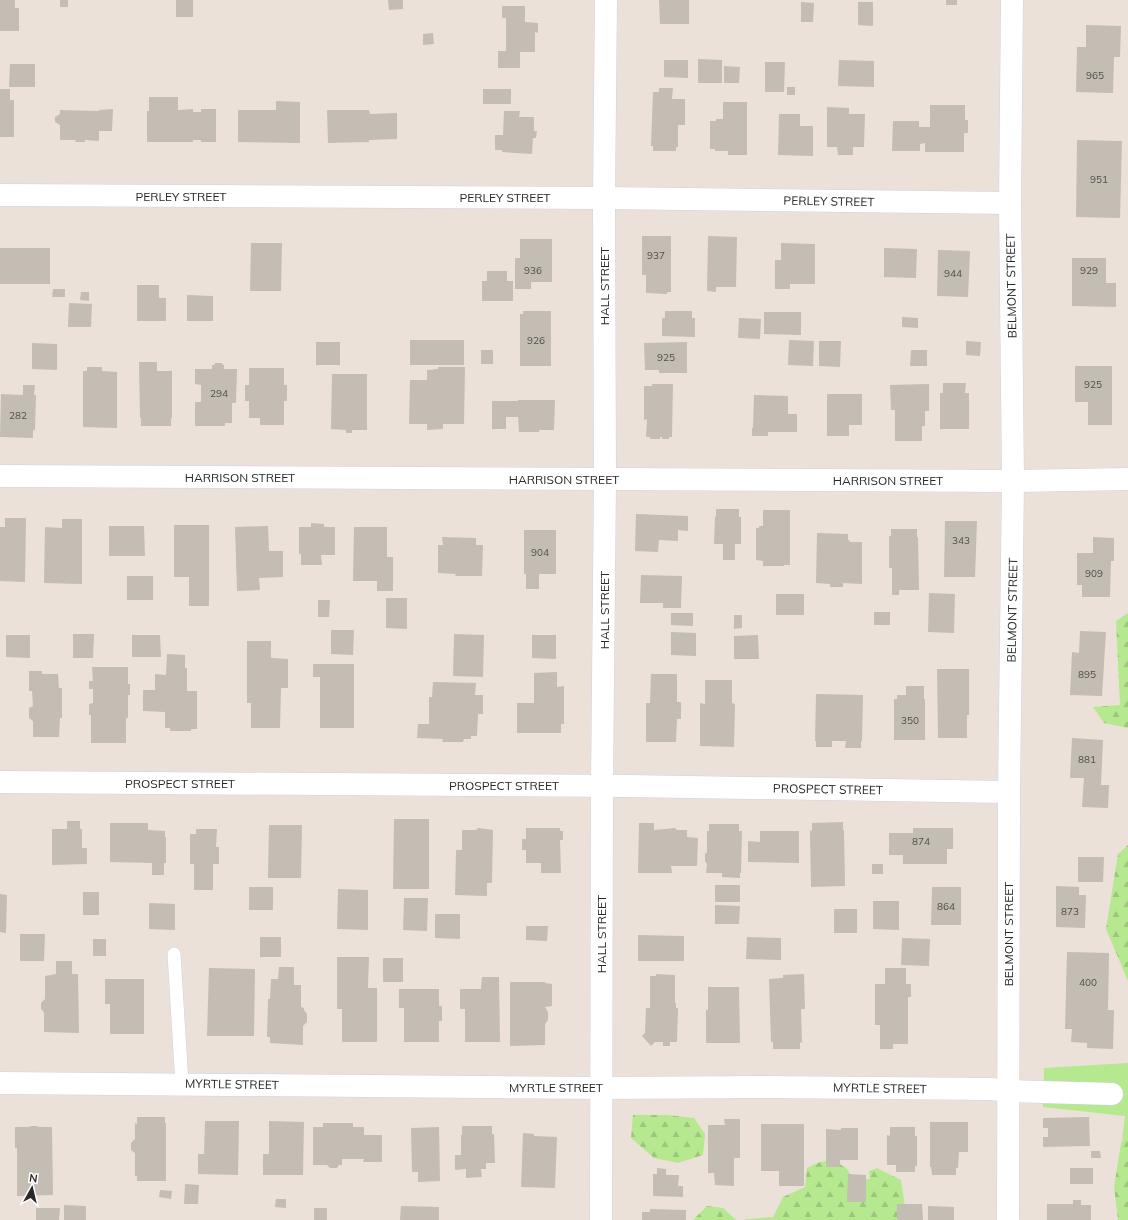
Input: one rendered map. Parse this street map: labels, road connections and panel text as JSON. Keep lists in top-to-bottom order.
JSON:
{
  "streets": {
    "street": [
      "PERLEY STREET",
      "HALL STREET",
      "BELMONT STREET",
      "HARRISON STREET",
      "PROSPECT STREET",
      "MYRTLE STREET"
    ]
  },
  "crossings": [
    ["PERLEY STREET", "HALL STREET"],
    ["PERLEY STREET", "BELMONT STREET"],
    ["HALL STREET", "HARRISON STREET"],
    ["HALL STREET", "PROSPECT STREET"],
    ["HALL STREET", "MYRTLE STREET"],
    ["BELMONT STREET", "HARRISON STREET"],
    ["BELMONT STREET", "PROSPECT STREET"],
    ["BELMONT STREET", "MYRTLE STREET"]
  ],
  "house_numbers": [
    "965",
    "951",
    "937",
    "936",
    "929",
    "944",
    "926",
    "925",
    "925",
    "294",
    "282",
    "343",
    "904",
    "909",
    "895",
    "350",
    "881",
    "874",
    "864",
    "873",
    "400"
  ],
  "north": "top"
}
